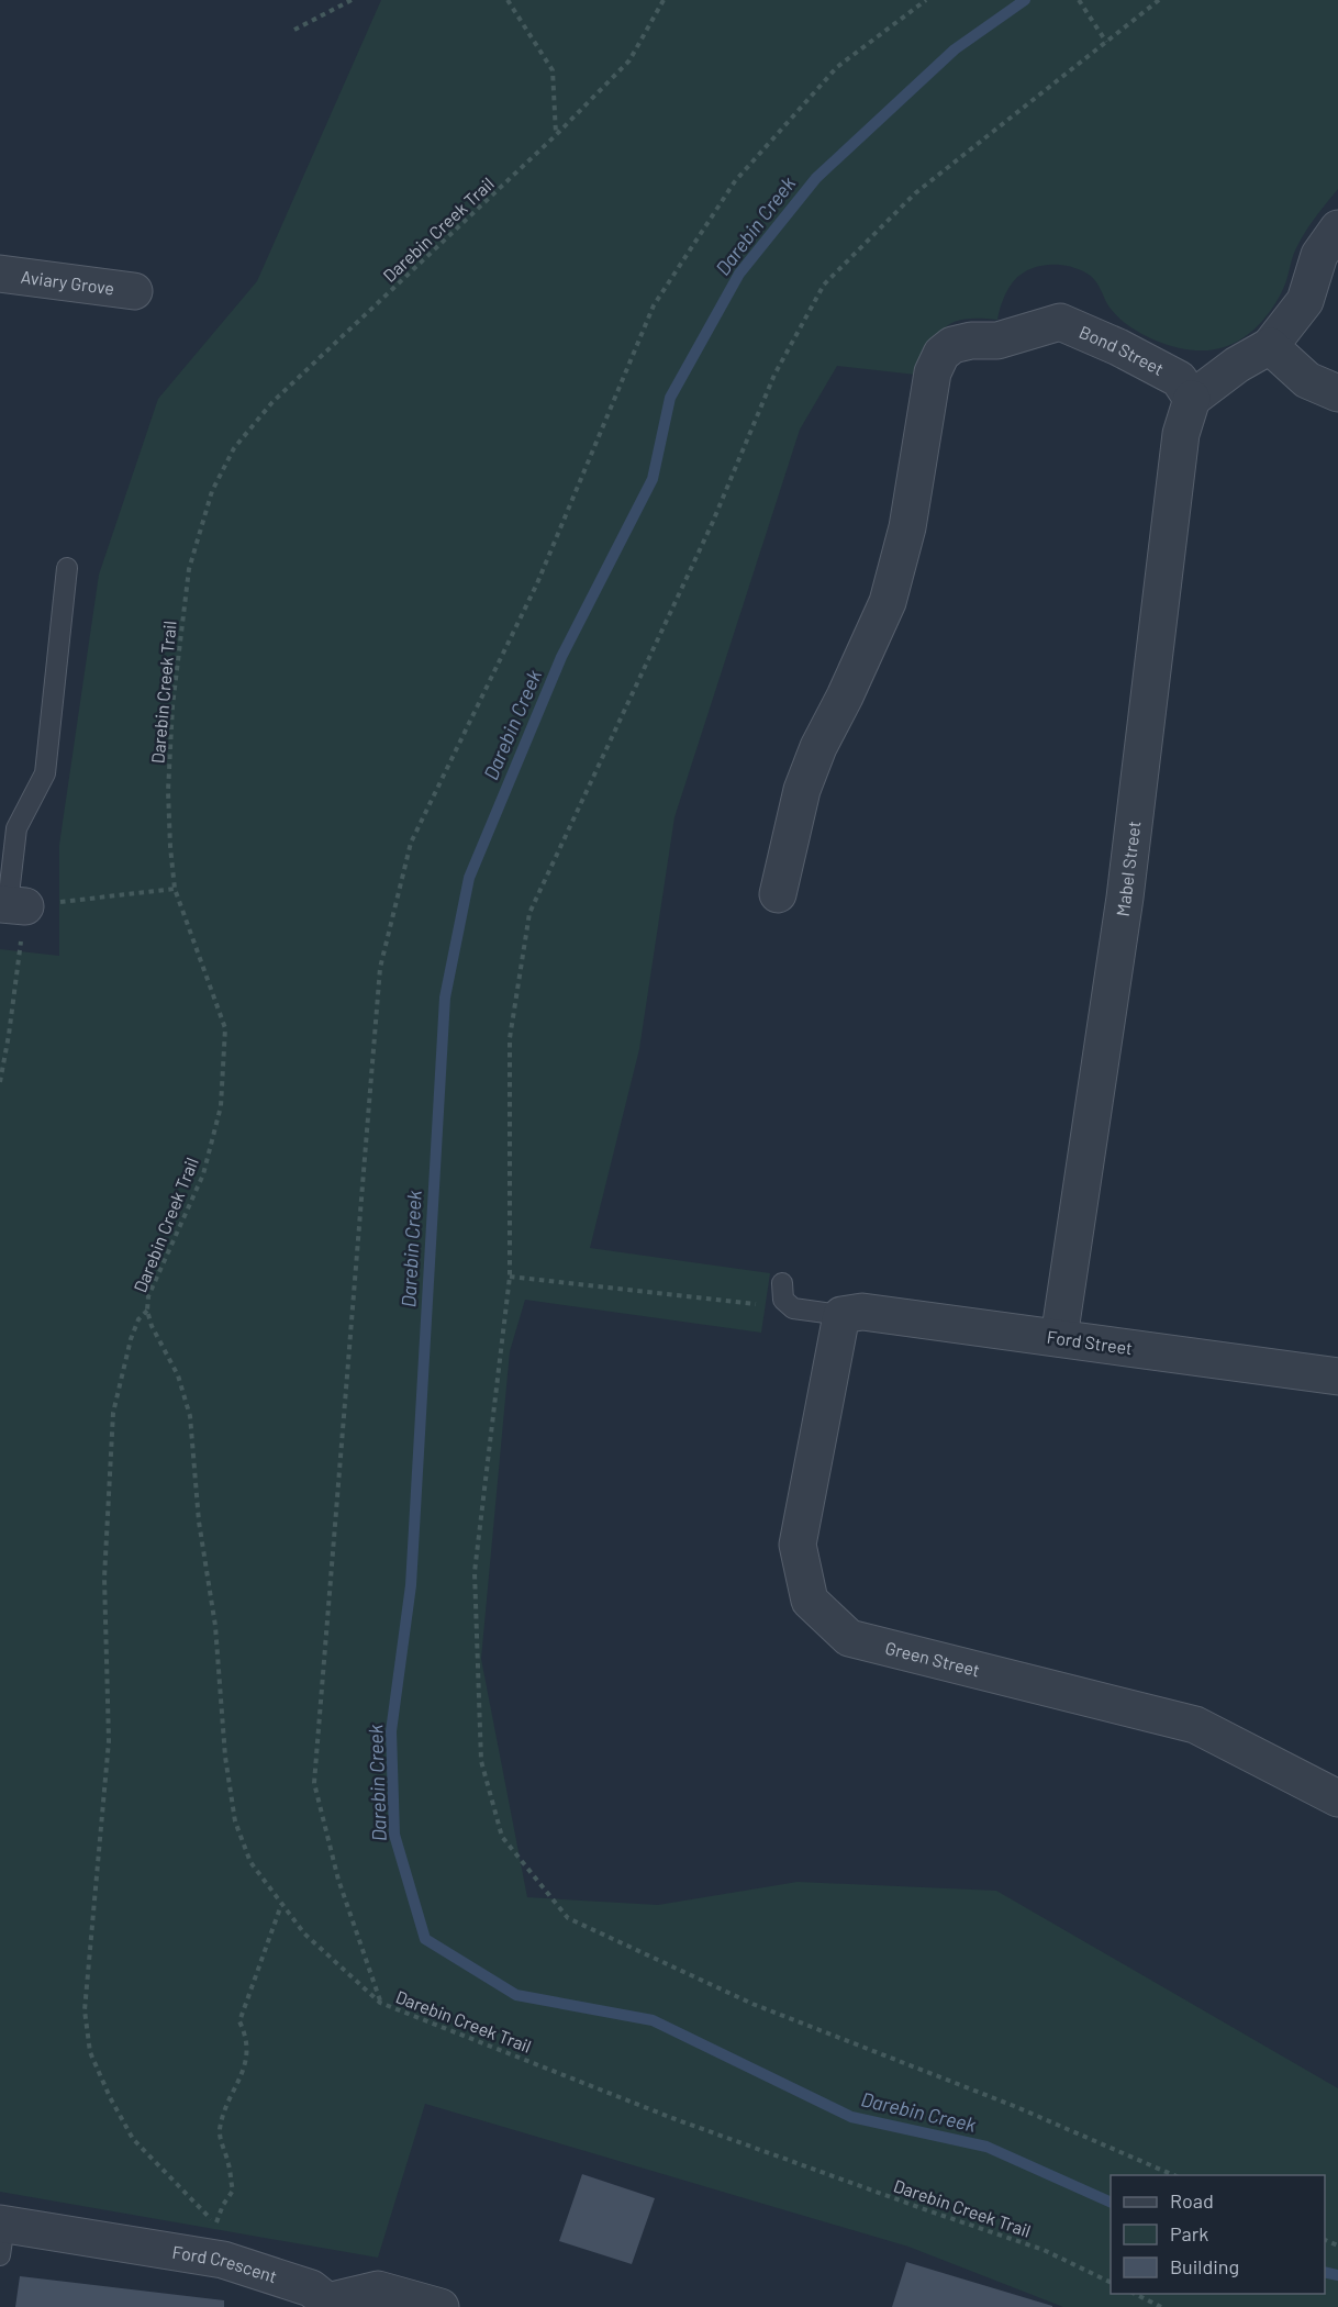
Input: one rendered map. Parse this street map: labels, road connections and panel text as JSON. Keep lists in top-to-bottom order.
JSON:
{
  "streets": {
    "street": [
      "Aviary Grove",
      "Bond Street",
      "Mabel Street",
      "Ford Street",
      "Green Street",
      "Ford Crescent"
    ],
    "path": ["Darebin Creek Trail"]
  },
  "crossings": [
    ["Bond Street", "Mabel Street"],
    ["Mabel Street", "Ford Street"],
    ["Ford Street", "Green Street"]
  ],
  "water": ["Darebin Creek"],
  "legend": ["Road", "Park", "Building"]
}
